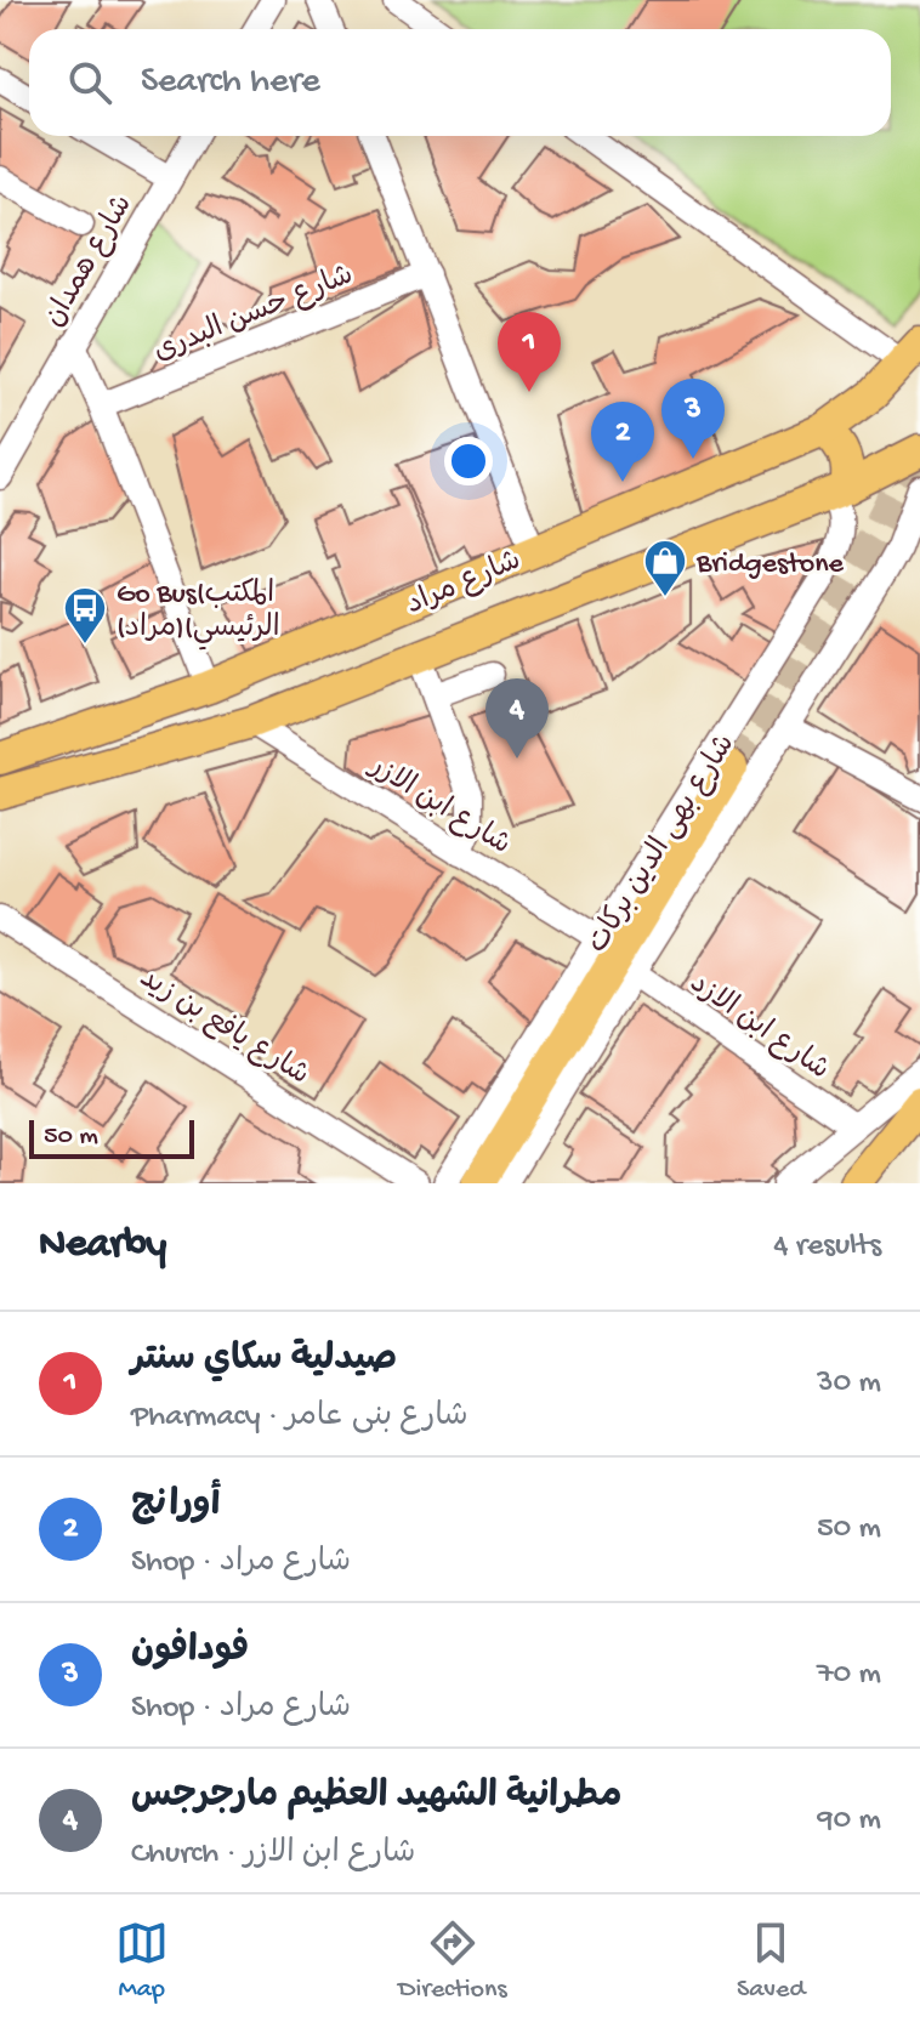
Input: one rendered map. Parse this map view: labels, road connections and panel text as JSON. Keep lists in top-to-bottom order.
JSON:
{
  "streets": {
    "main road": ["شارع مراد", "شارع بهى الدين بركات"],
    "street": [
      "شارع همدان",
      "شارع حسن البدرى",
      "شارع ابن الازر",
      "شارع يافع بن زيد",
      "شارع ابن الازد"
    ]
  },
  "crossings": [
    ["شارع مراد", "شارع ابن الازر"],
    ["شارع مراد", "شارع بهى الدين بركات"],
    ["شارع ابن الازر", "شارع بهى الدين بركات"]
  ],
  "places": {
    "shop": ["Bridgestone"],
    "bus stop": ["Go Bus(المكتب الرئيسي)(مراد)"]
  },
  "scale_bar": "50 m",
  "page": {
    "search": "Search here",
    "pins": [
      "1",
      "3",
      "2",
      "4"
    ],
    "scale": "50 m",
    "heading": ["Nearby", "4 results"],
    "list": [
      {
        "mark": "1",
        "name": "صيدلية سكاي سنتر",
        "note": "Pharmacy · شارع بنى عامر",
        "value": "30 m"
      },
      {
        "mark": "2",
        "name": "أورانج",
        "note": "Shop · شارع مراد",
        "value": "50 m"
      },
      {
        "mark": "3",
        "name": "فودافون",
        "note": "Shop · شارع مراد",
        "value": "70 m"
      },
      {
        "mark": "4",
        "name": "مطرانية الشهيد العظيم مارجرجس",
        "note": "Church · شارع ابن الازر",
        "value": "90 m"
      }
    ],
    "nav": ["Map", "Directions", "Saved"]
  }
}
